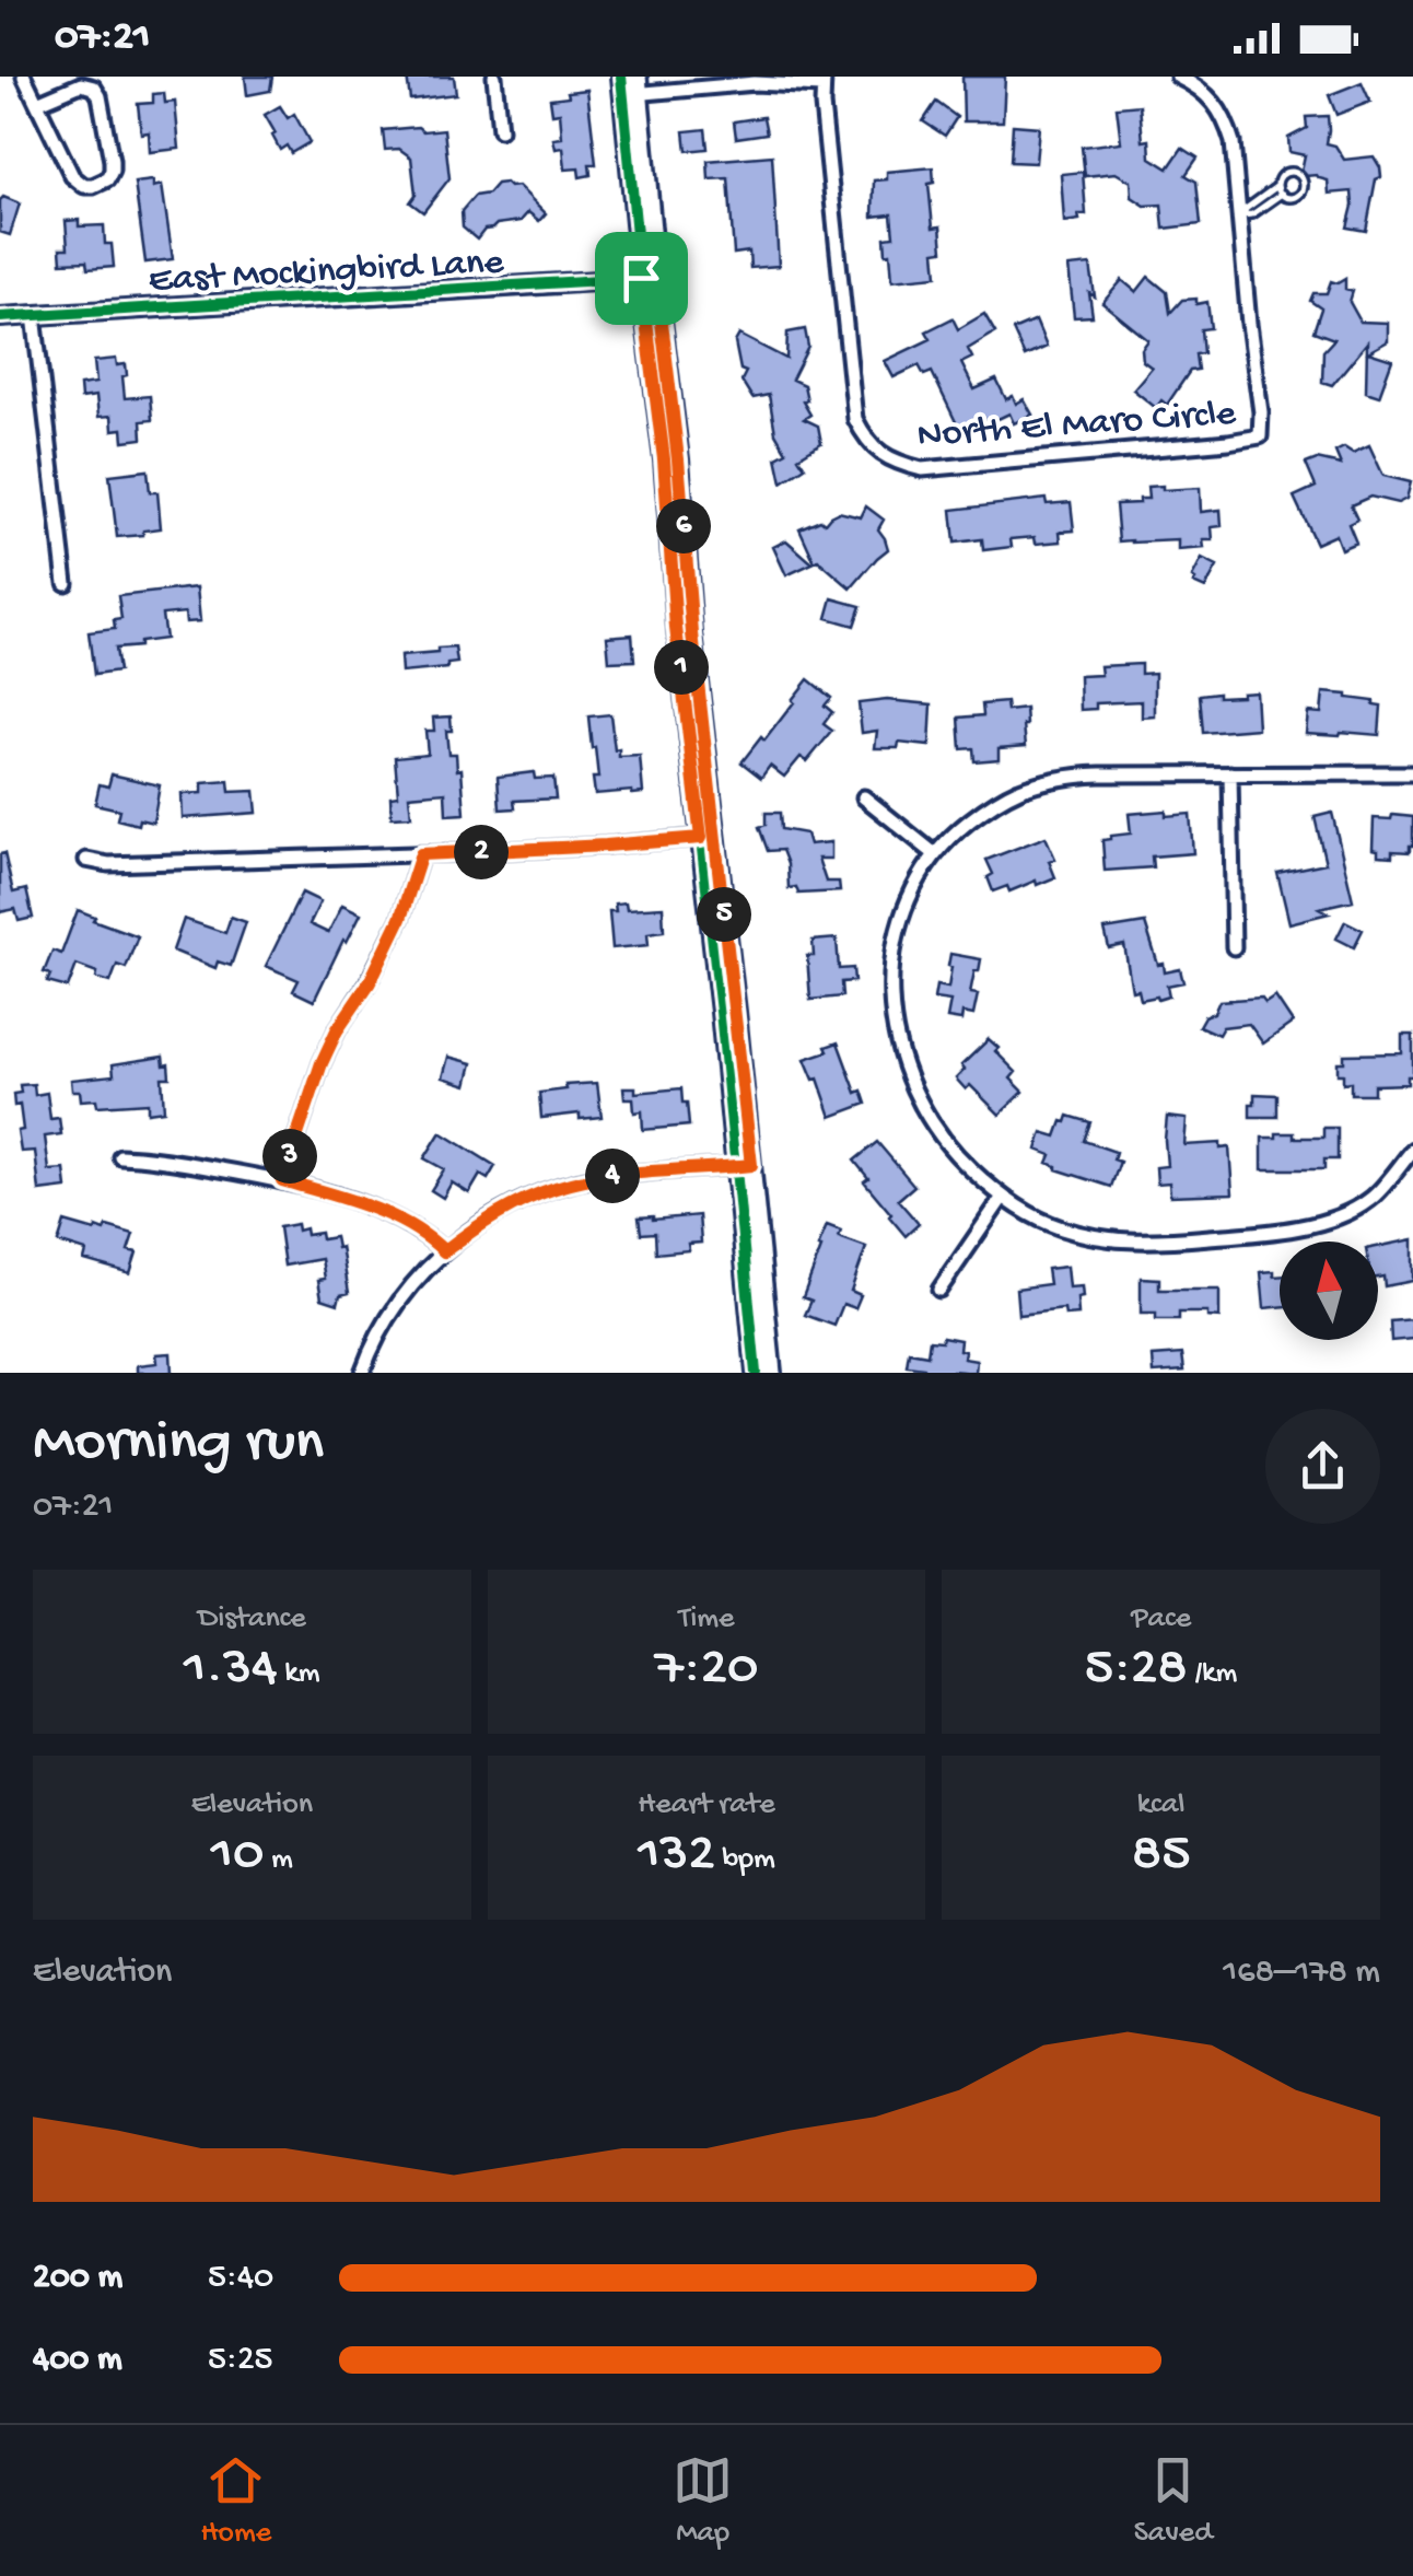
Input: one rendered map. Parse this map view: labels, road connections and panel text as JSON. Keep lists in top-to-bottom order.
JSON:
{
  "streets": {
    "street": ["East Mockingbird Lane", "North El Maro Circle"]
  },
  "north": "top",
  "page": {
    "status": "07:21",
    "pins": [
      "6",
      "1",
      "2",
      "5",
      "3",
      "4"
    ],
    "heading": ["Morning run", "07:21"],
    "stats": [
      ["Distance", "1.34 km"],
      ["Time", "7:20"],
      ["Pace", "5:28 /km"],
      ["Elevation", "10 m"],
      ["Heart rate", "132 bpm"],
      ["kcal", "85"]
    ],
    "chart": ["Elevation", "168–178 m"],
    "list": [
      {
        "name": "200 m",
        "note": "5:40"
      },
      {
        "name": "400 m",
        "note": "5:25"
      }
    ],
    "tabs": ["Home", "Map", "Saved"]
  }
}
